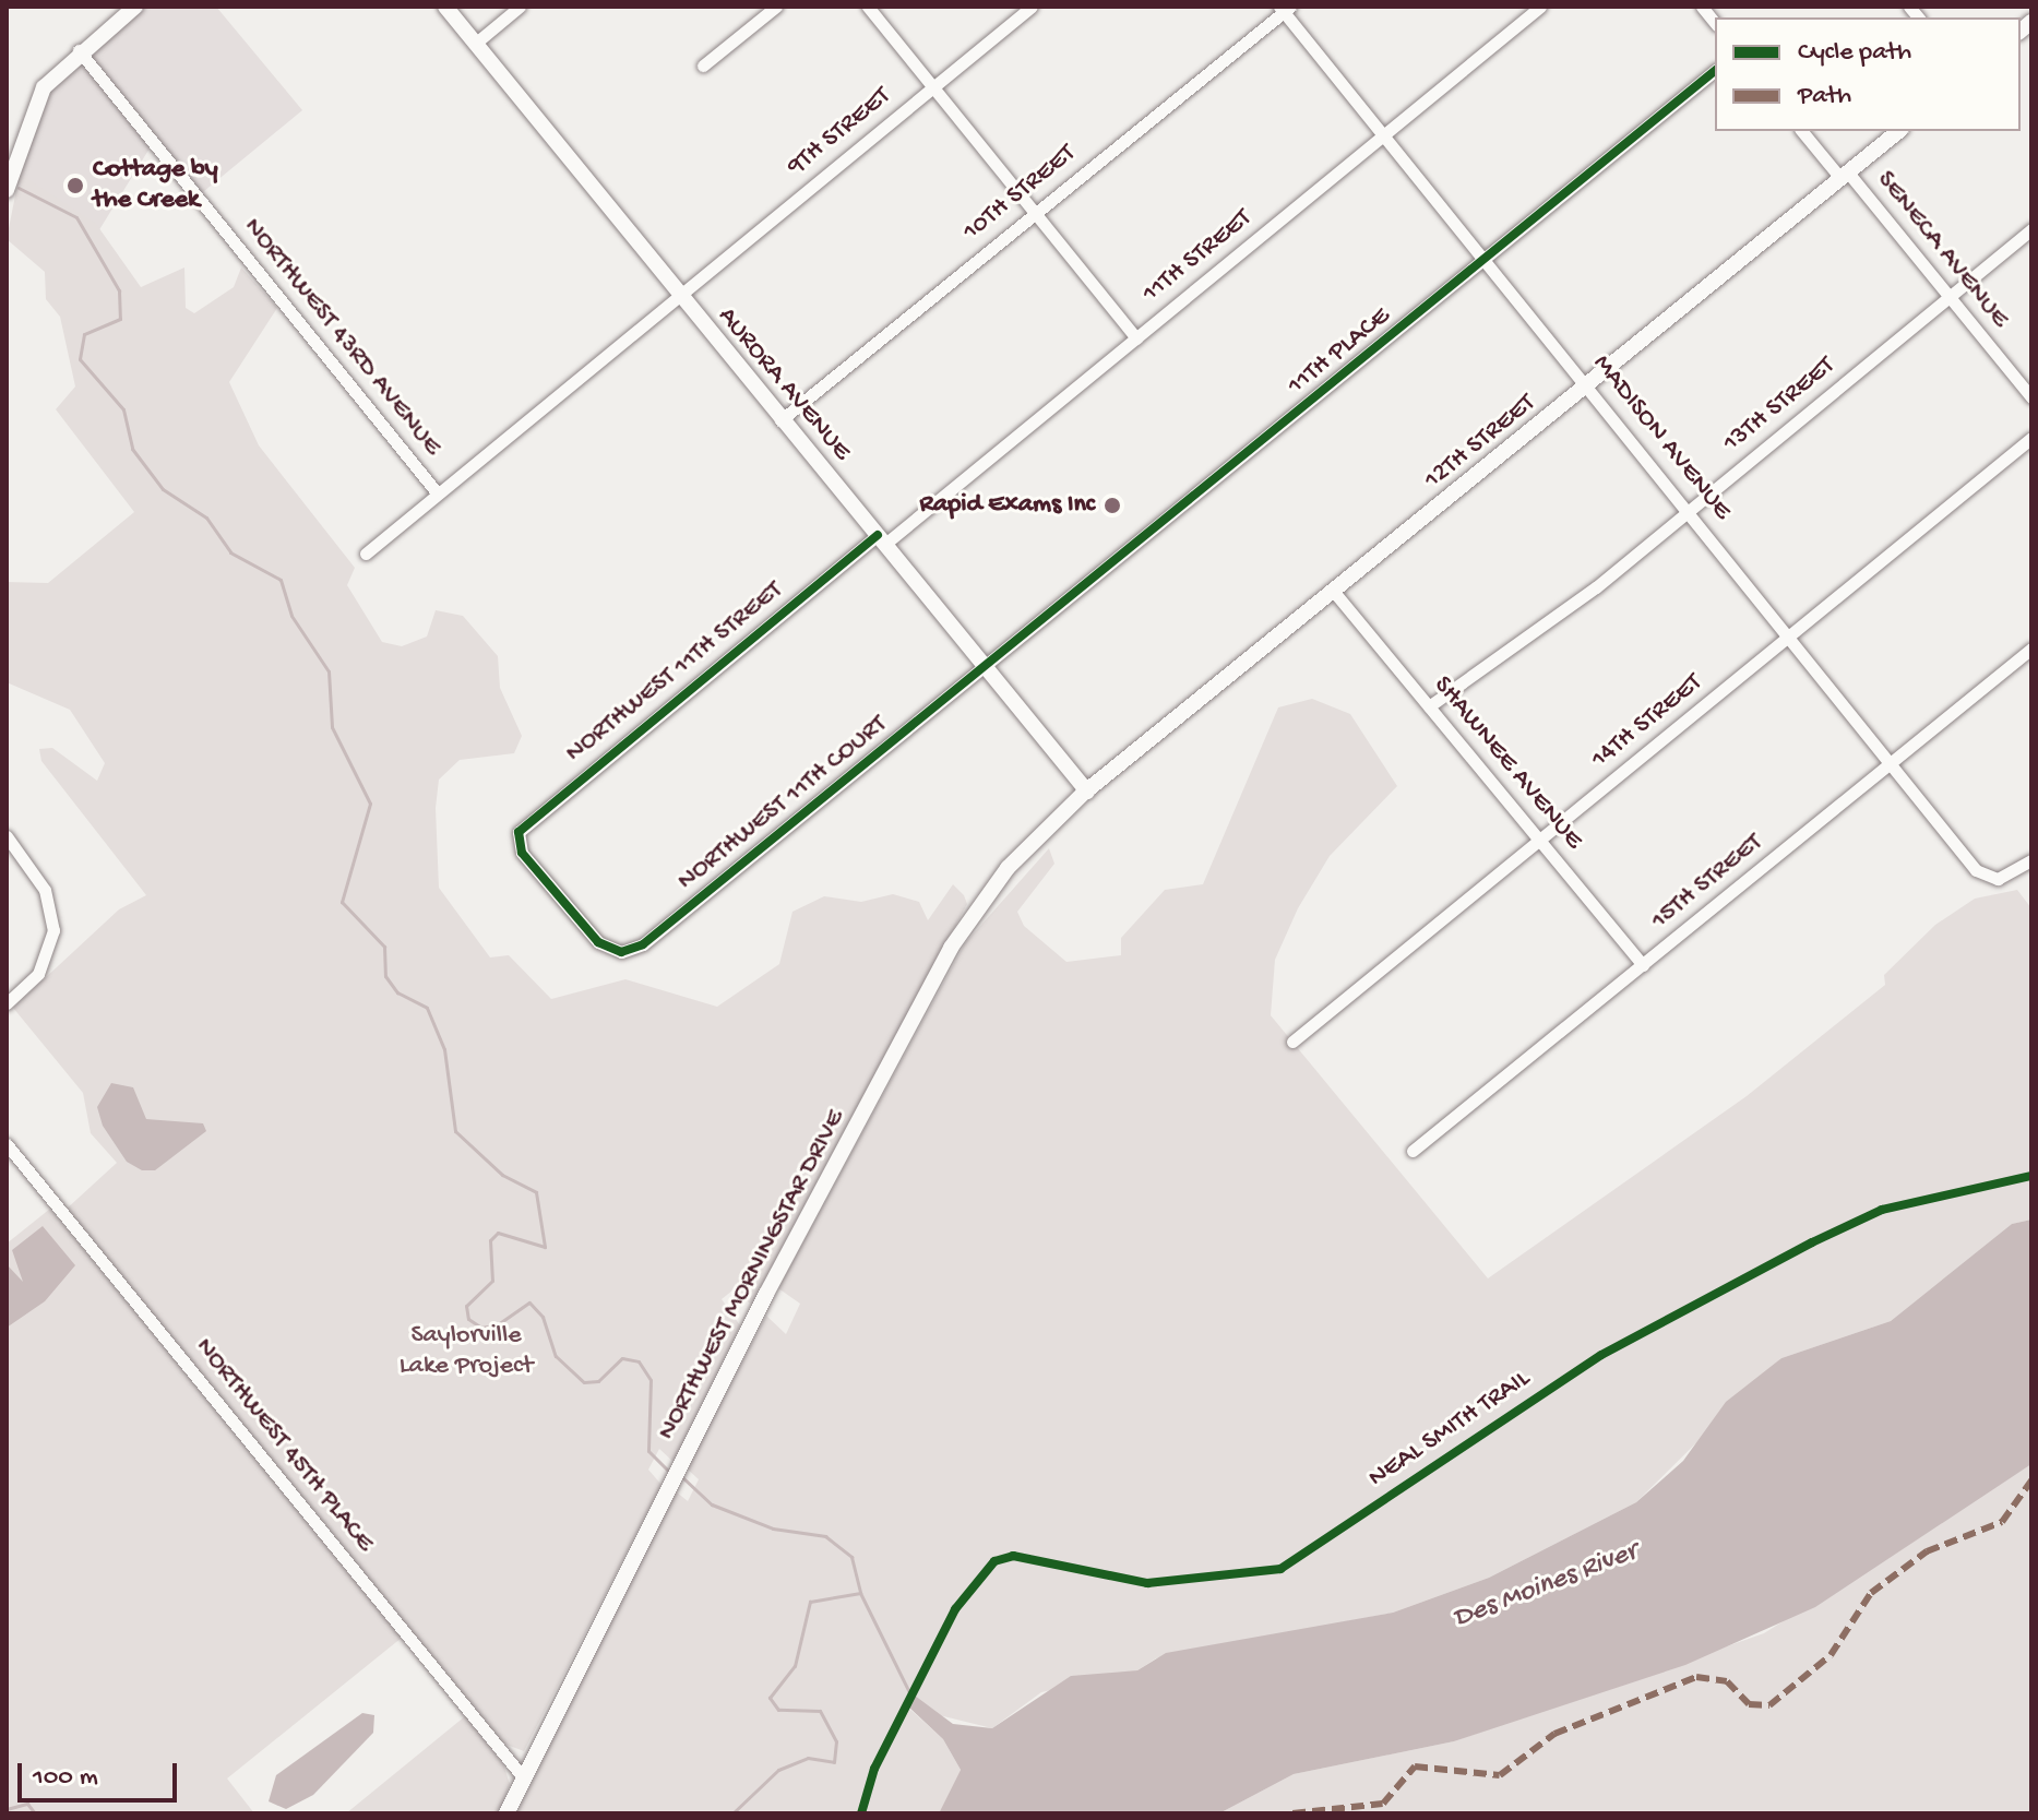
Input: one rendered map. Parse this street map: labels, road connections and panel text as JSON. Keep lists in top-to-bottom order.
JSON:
{
  "streets": {
    "main road": ["AURORA AVENUE", "12TH STREET", "NORTHWEST MORNINGSTAR DRIVE"],
    "street": [
      "9TH STREET",
      "10TH STREET",
      "SENECA AVENUE",
      "11TH STREET",
      "NORTHWEST 43RD AVENUE",
      "11TH PLACE",
      "13TH STREET",
      "MADISON AVENUE",
      "NORTHWEST 11TH STREET",
      "14TH STREET",
      "SHAWNEE AVENUE",
      "NORTHWEST 11TH COURT",
      "15TH STREET",
      "NORTHWEST 45TH PLACE"
    ],
    "cycle path": ["NEAL SMITH TRAIL"]
  },
  "crossings": [
    ["9TH STREET", "NORTHWEST 43RD AVENUE"],
    ["9TH STREET", "AURORA AVENUE"],
    ["10TH STREET", "AURORA AVENUE"],
    ["10TH STREET", "MADISON AVENUE"],
    ["SENECA AVENUE", "13TH STREET"],
    ["SENECA AVENUE", "12TH STREET"],
    ["11TH STREET", "AURORA AVENUE"],
    ["11TH STREET", "MADISON AVENUE"],
    ["11TH STREET", "NORTHWEST 11TH STREET"],
    ["11TH PLACE", "AURORA AVENUE"],
    ["11TH PLACE", "MADISON AVENUE"],
    ["11TH PLACE", "NORTHWEST 11TH COURT"],
    ["AURORA AVENUE", "12TH STREET"],
    ["AURORA AVENUE", "NORTHWEST 11TH STREET"],
    ["AURORA AVENUE", "NORTHWEST 11TH COURT"],
    ["AURORA AVENUE", "NORTHWEST MORNINGSTAR DRIVE"],
    ["13TH STREET", "MADISON AVENUE"],
    ["13TH STREET", "SHAWNEE AVENUE"],
    ["MADISON AVENUE", "12TH STREET"],
    ["MADISON AVENUE", "14TH STREET"],
    ["MADISON AVENUE", "15TH STREET"],
    ["12TH STREET", "SHAWNEE AVENUE"],
    ["12TH STREET", "NORTHWEST MORNINGSTAR DRIVE"],
    ["NORTHWEST 11TH STREET", "NORTHWEST 11TH COURT"],
    ["14TH STREET", "SHAWNEE AVENUE"],
    ["SHAWNEE AVENUE", "15TH STREET"],
    ["NORTHWEST MORNINGSTAR DRIVE", "NORTHWEST 45TH PLACE"]
  ],
  "water": ["Des Moines River"],
  "parks": ["Saylorville Lake Project"],
  "places": ["Cottage by the Creek", "Rapid Exams Inc"],
  "legend": ["Cycle path", "Path"],
  "scale_bar": "100 m"
}
